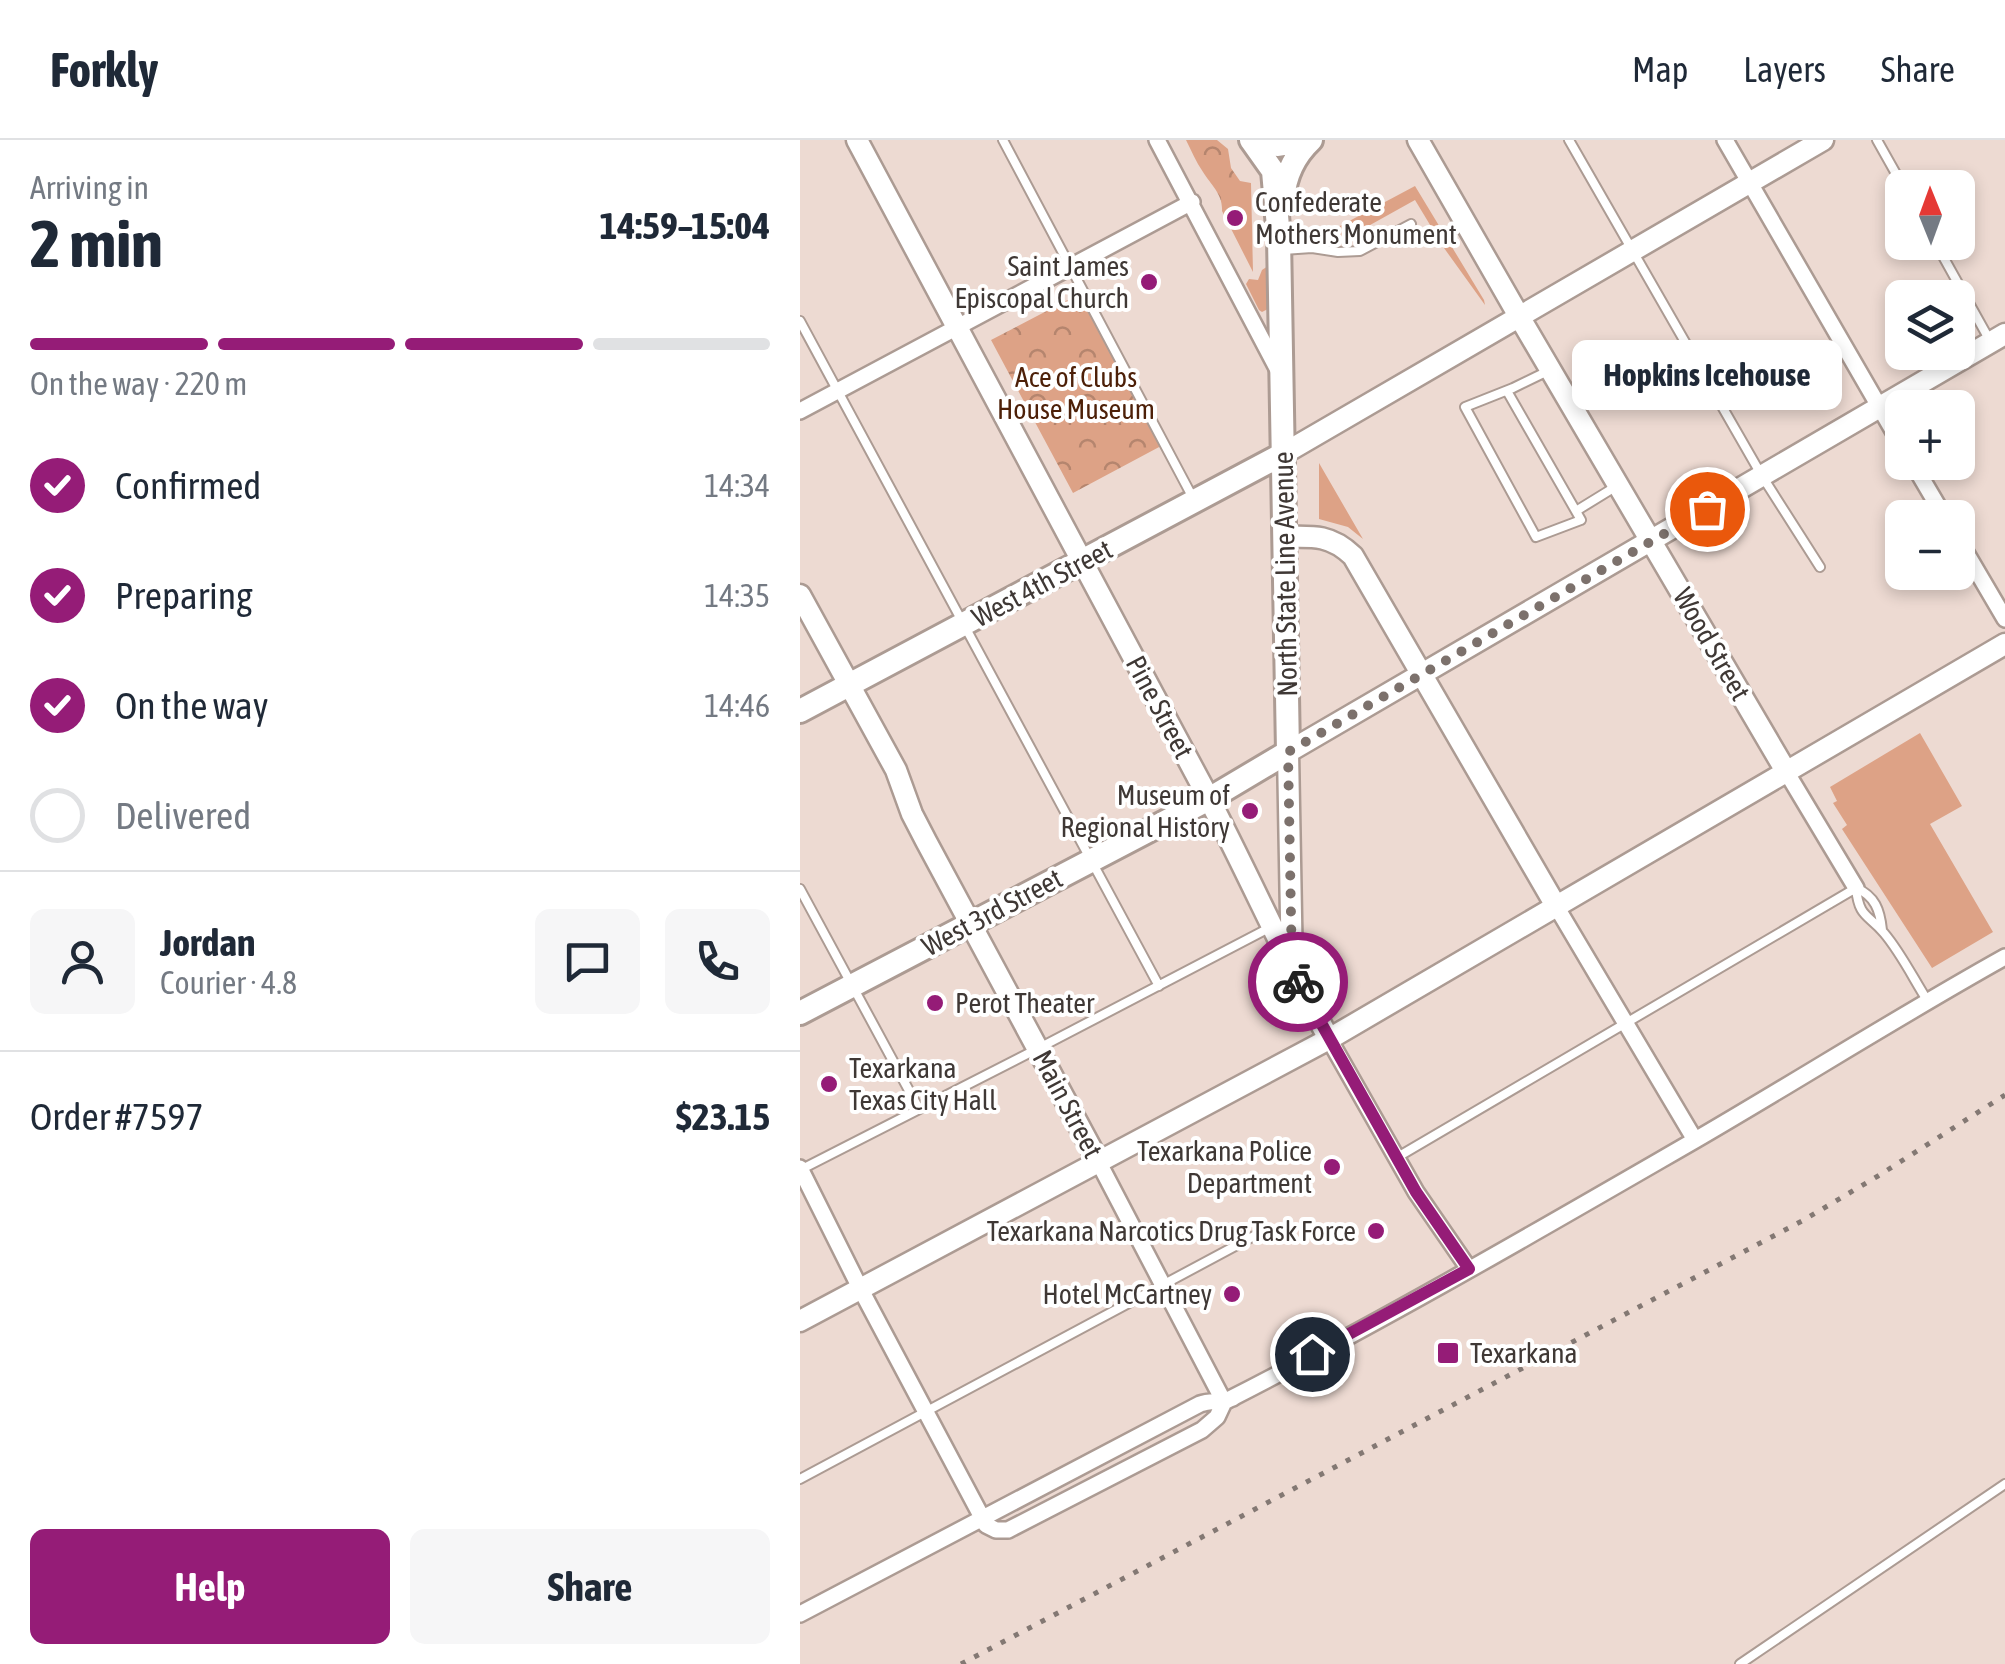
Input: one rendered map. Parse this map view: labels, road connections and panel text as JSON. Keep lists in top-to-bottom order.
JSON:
{
  "streets": {
    "main road": ["North State Line Avenue", "West 4th Street", "West 3rd Street"],
    "street": ["Wood Street", "Pine Street", "Main Street"]
  },
  "crossings": [
    ["North State Line Avenue", "West 4th Street"],
    ["North State Line Avenue", "Pine Street"],
    ["North State Line Avenue", "West 3rd Street"],
    ["West 4th Street", "Pine Street"],
    ["West 4th Street", "Main Street"],
    ["Pine Street", "West 3rd Street"],
    ["West 3rd Street", "Main Street"]
  ],
  "parks": ["Ace of Clubs House Museum"],
  "places": {
    "other": [
      "Confederate Mothers Monument",
      "Saint James Episcopal Church",
      "Hopkins Icehouse",
      "Museum of Regional History",
      "Perot Theater",
      "Texarkana Texas City Hall",
      "Texarkana Police Department",
      "Texarkana Narcotics Drug Task Force",
      "Hotel McCartney"
    ],
    "transit": ["Texarkana"]
  },
  "north": "top",
  "page": {
    "header": "Forkly",
    "nav": ["Map", "Layers", "Share"],
    "heading": ["2 min", "Arriving in", "14:59–15:04"],
    "panel": [
      "Jordan",
      "Courier · 4.8",
      "Order #7597",
      "$23.15"
    ],
    "map_buttons": ["+", "−"],
    "bar": "On the way · 220 m",
    "bubble": "Hopkins Icehouse",
    "list": [
      ["Confirmed", "14:34"],
      ["Preparing", "14:35"],
      ["On the way", "14:46"],
      "Delivered"
    ],
    "buttons": ["Help", "Share"]
  }
}
